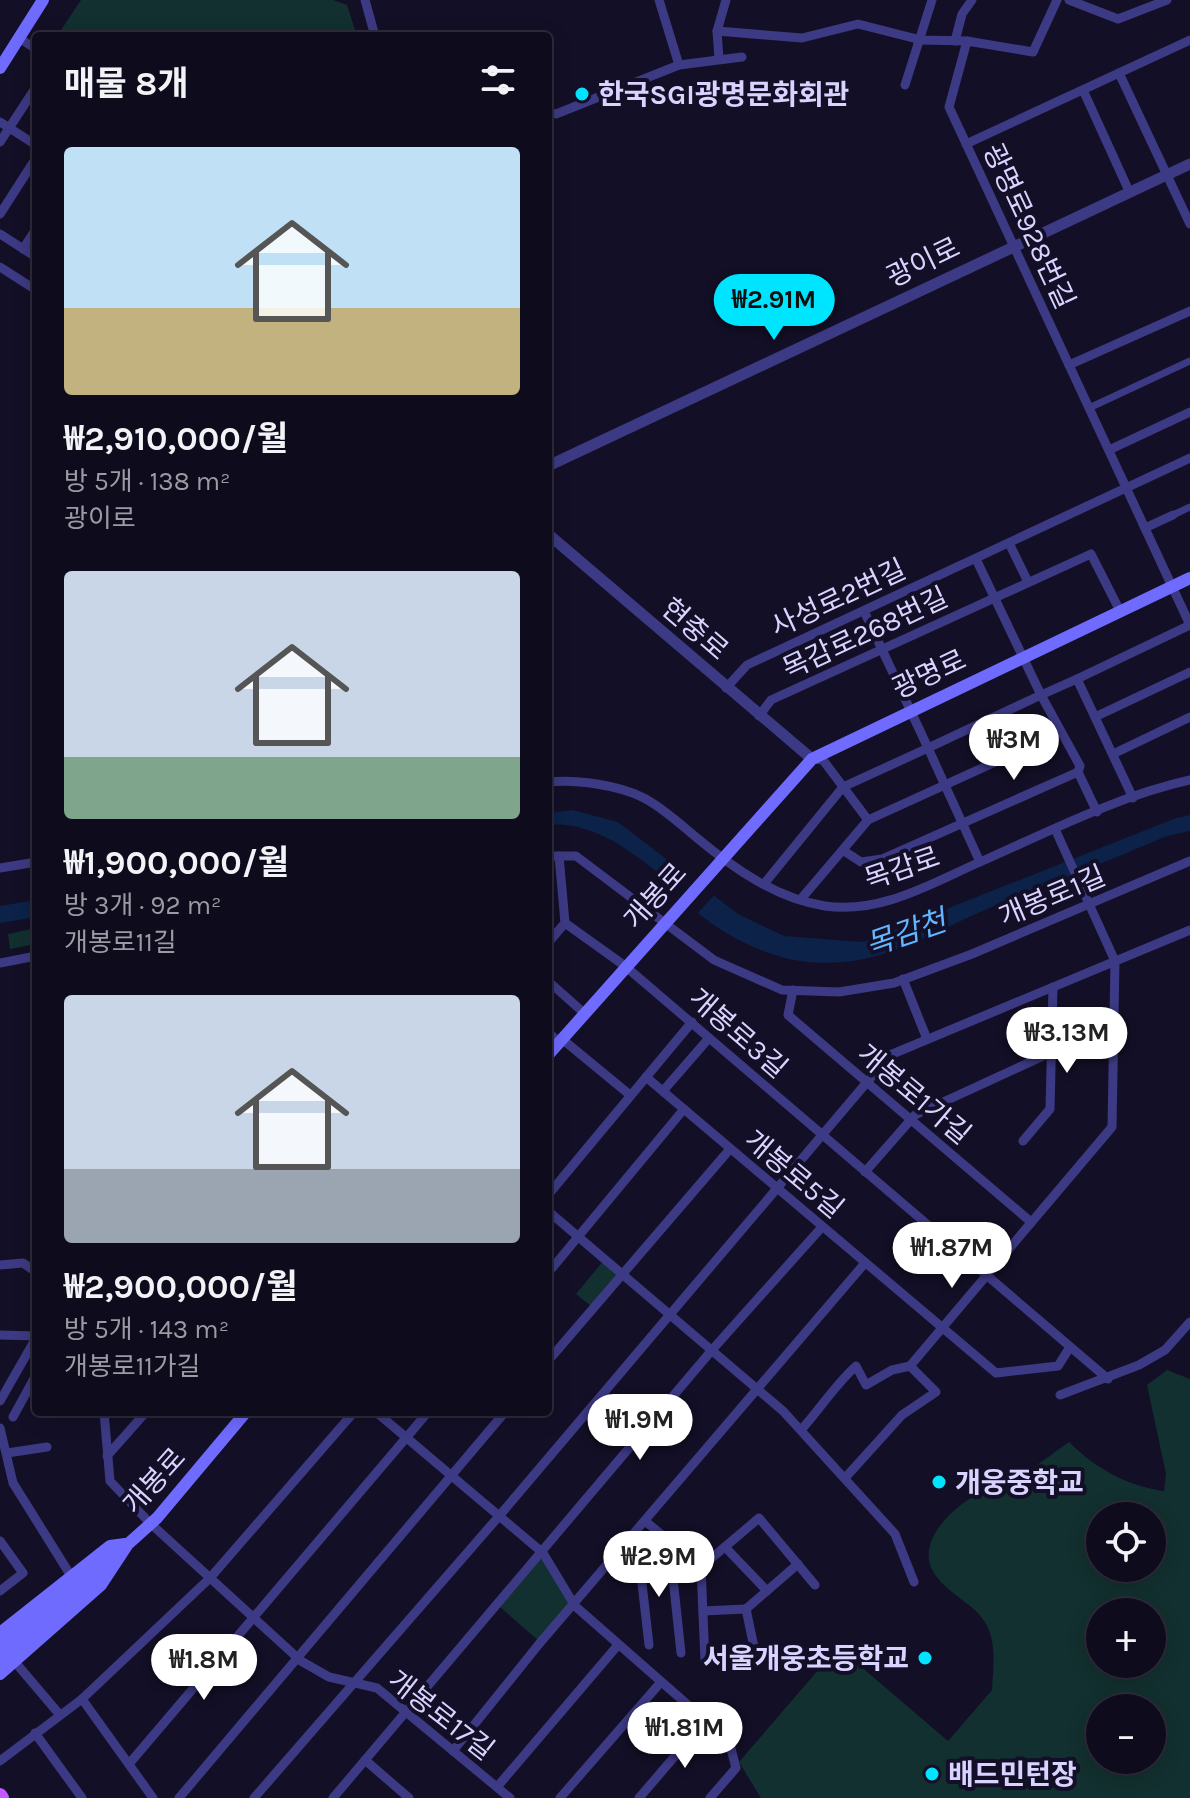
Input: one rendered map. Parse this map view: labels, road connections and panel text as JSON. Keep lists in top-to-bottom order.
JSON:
{
  "streets": {
    "main road": ["광명로", "개봉로"],
    "street": [
      "광명로928번길",
      "광이로",
      "사성로2번길",
      "현충로",
      "목감로268번길",
      "목감로",
      "개봉로1길",
      "개봉로3길",
      "개봉로1가길",
      "개봉로5길",
      "개봉로17길"
    ]
  },
  "crossings": [
    ["광명로928번길", "광이로"],
    ["광명로928번길", "사성로2번길"],
    ["광명로928번길", "광명로"],
    ["사성로2번길", "현충로"],
    ["현충로", "목감로268번길"],
    ["현충로", "광명로"],
    ["목감로268번길", "광명로"],
    ["광명로", "목감로"],
    ["광명로", "개봉로"],
    ["목감로", "개봉로"],
    ["개봉로", "개봉로1길"],
    ["개봉로", "개봉로3길"],
    ["개봉로", "개봉로17길"],
    ["개봉로1길", "개봉로1가길"],
    ["개봉로3길", "개봉로5길"]
  ],
  "water": ["목감천"],
  "places": [
    "한국SGI광명문화회관",
    "개웅중학교",
    "서울개웅초등학교",
    "배드민턴장"
  ],
  "page": {
    "heading": "매물 8개",
    "list": [
      {
        "name": "₩2,910,000/월",
        "note": "방 5개 · 138 m² · 광이로"
      },
      {
        "name": "₩1,900,000/월",
        "note": "방 3개 · 92 m² · 개봉로11길"
      },
      {
        "name": "₩2,900,000/월",
        "note": "방 5개 · 143 m² · 개봉로11가길"
      }
    ],
    "price": [
      "₩2.91M",
      "₩3M",
      "₩3.13M",
      "₩1.87M",
      "₩1.9M",
      "₩2.9M",
      "₩1.8M",
      "₩1.81M"
    ],
    "map_buttons": ["+", "−"]
  }
}
